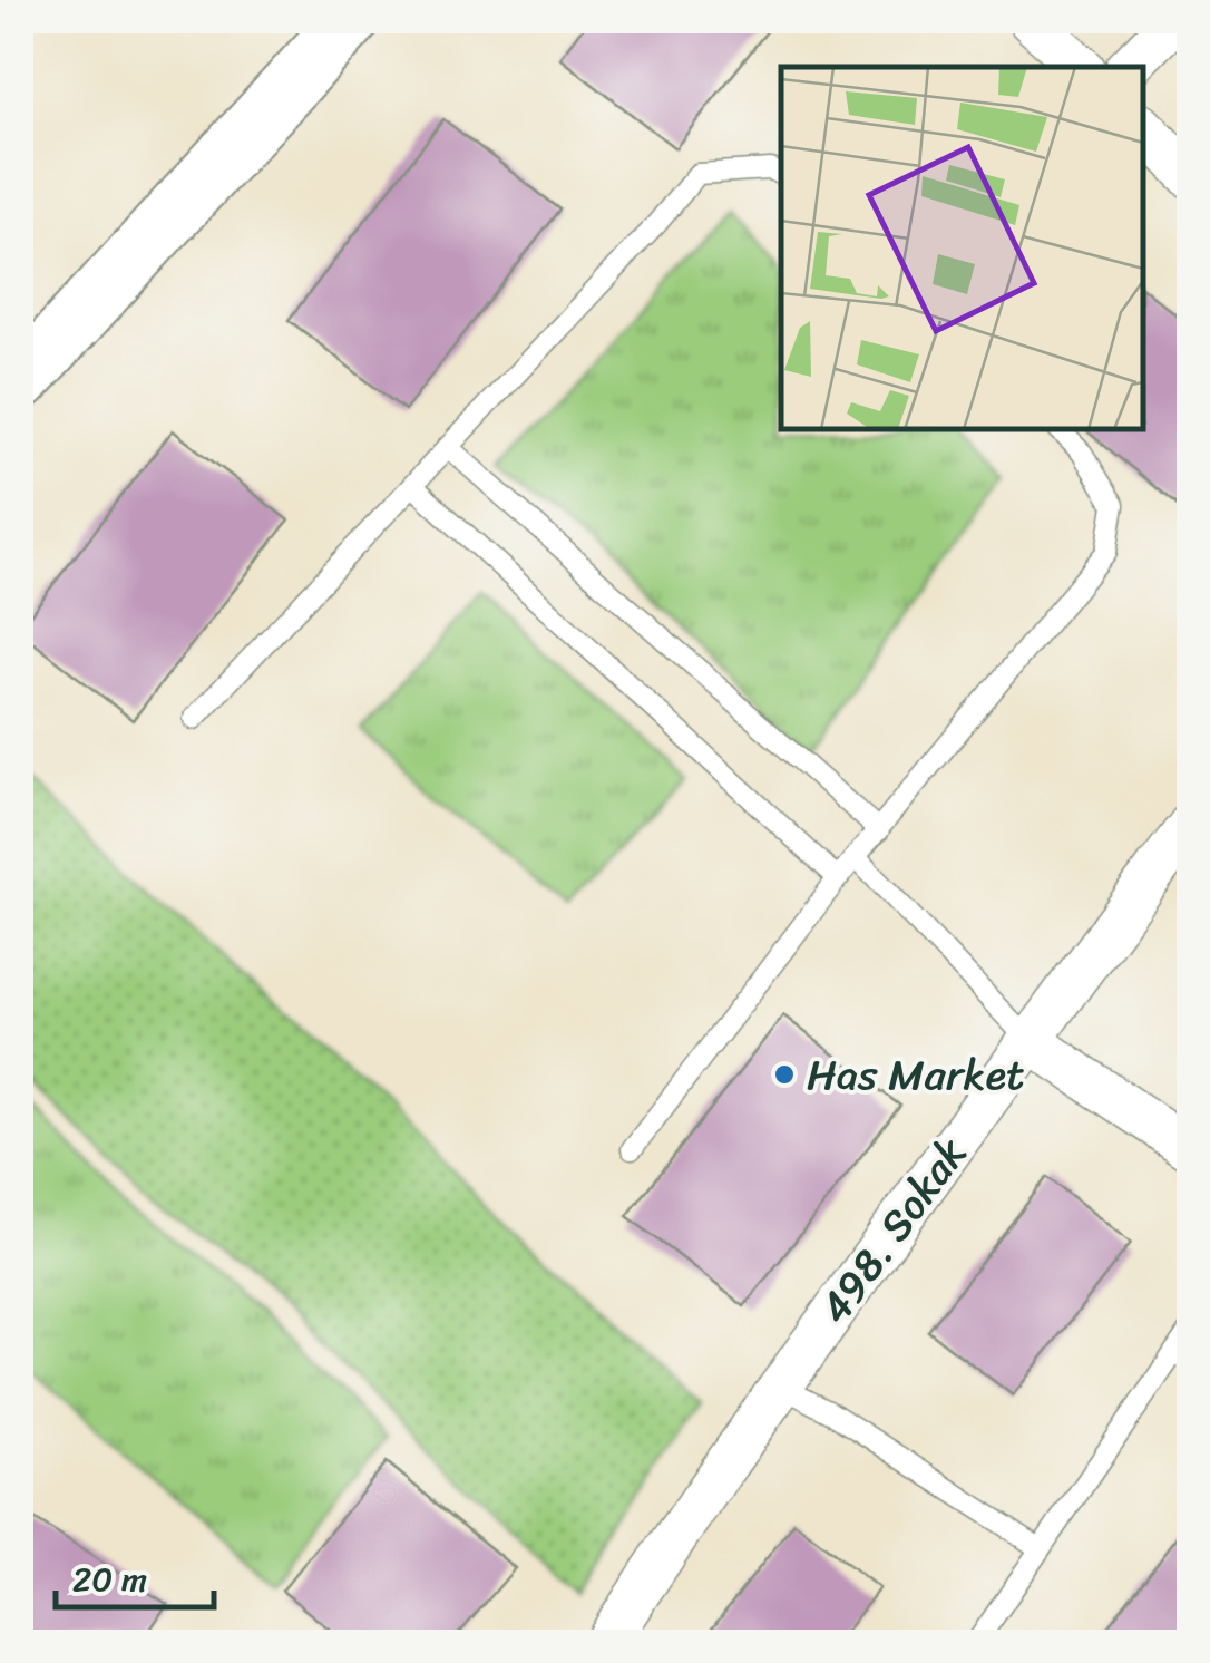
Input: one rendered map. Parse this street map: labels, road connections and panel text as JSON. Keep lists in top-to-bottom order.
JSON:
{
  "streets": {
    "street": ["498. Sokak"]
  },
  "places": ["Has Market"],
  "scale_bar": "20 m"
}
